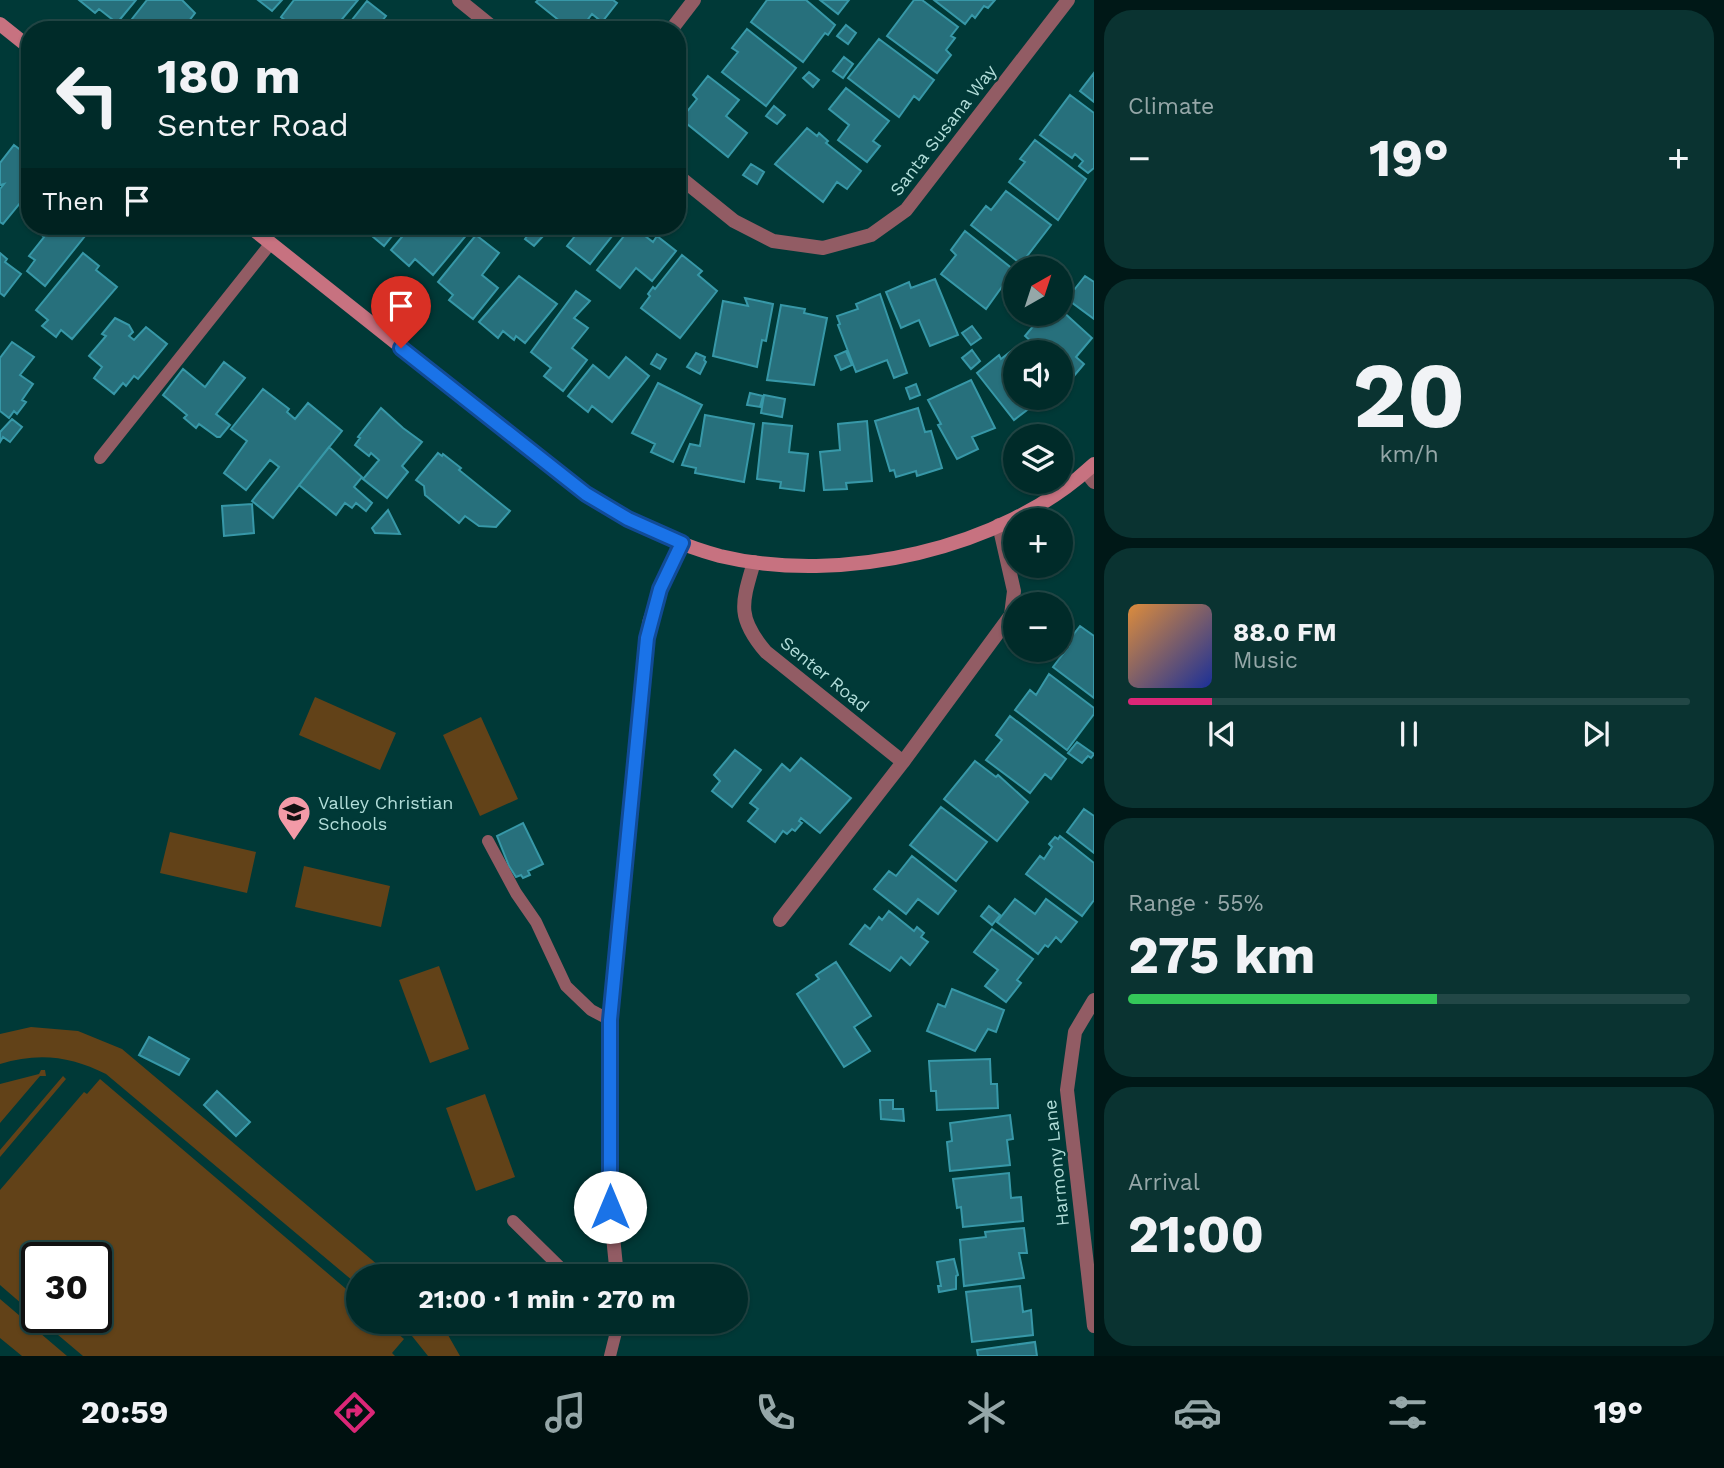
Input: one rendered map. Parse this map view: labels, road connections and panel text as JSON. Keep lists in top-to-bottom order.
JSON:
{
  "streets": {
    "street": ["Santa Susana Way", "Senter Road", "Harmony Lane"]
  },
  "places": {
    "school or university": ["Valley Christian Schools"]
  },
  "north": "top right",
  "page": {
    "tile": [
      "Climate",
      ["20", "km/h"],
      ["Range · 55%", "275 km"],
      ["Arrival", "21:00"]
    ],
    "turn": ["180 m", "Senter Road"],
    "heat": ["−", "19°", "+"],
    "then": "Then",
    "map_buttons": ["+", "−"],
    "song": ["88.0 FM", "Music"],
    "limit": "30",
    "trip": "21:00 · 1 min · 270 m",
    "tabs": ["20:59", "19°"]
  }
}
